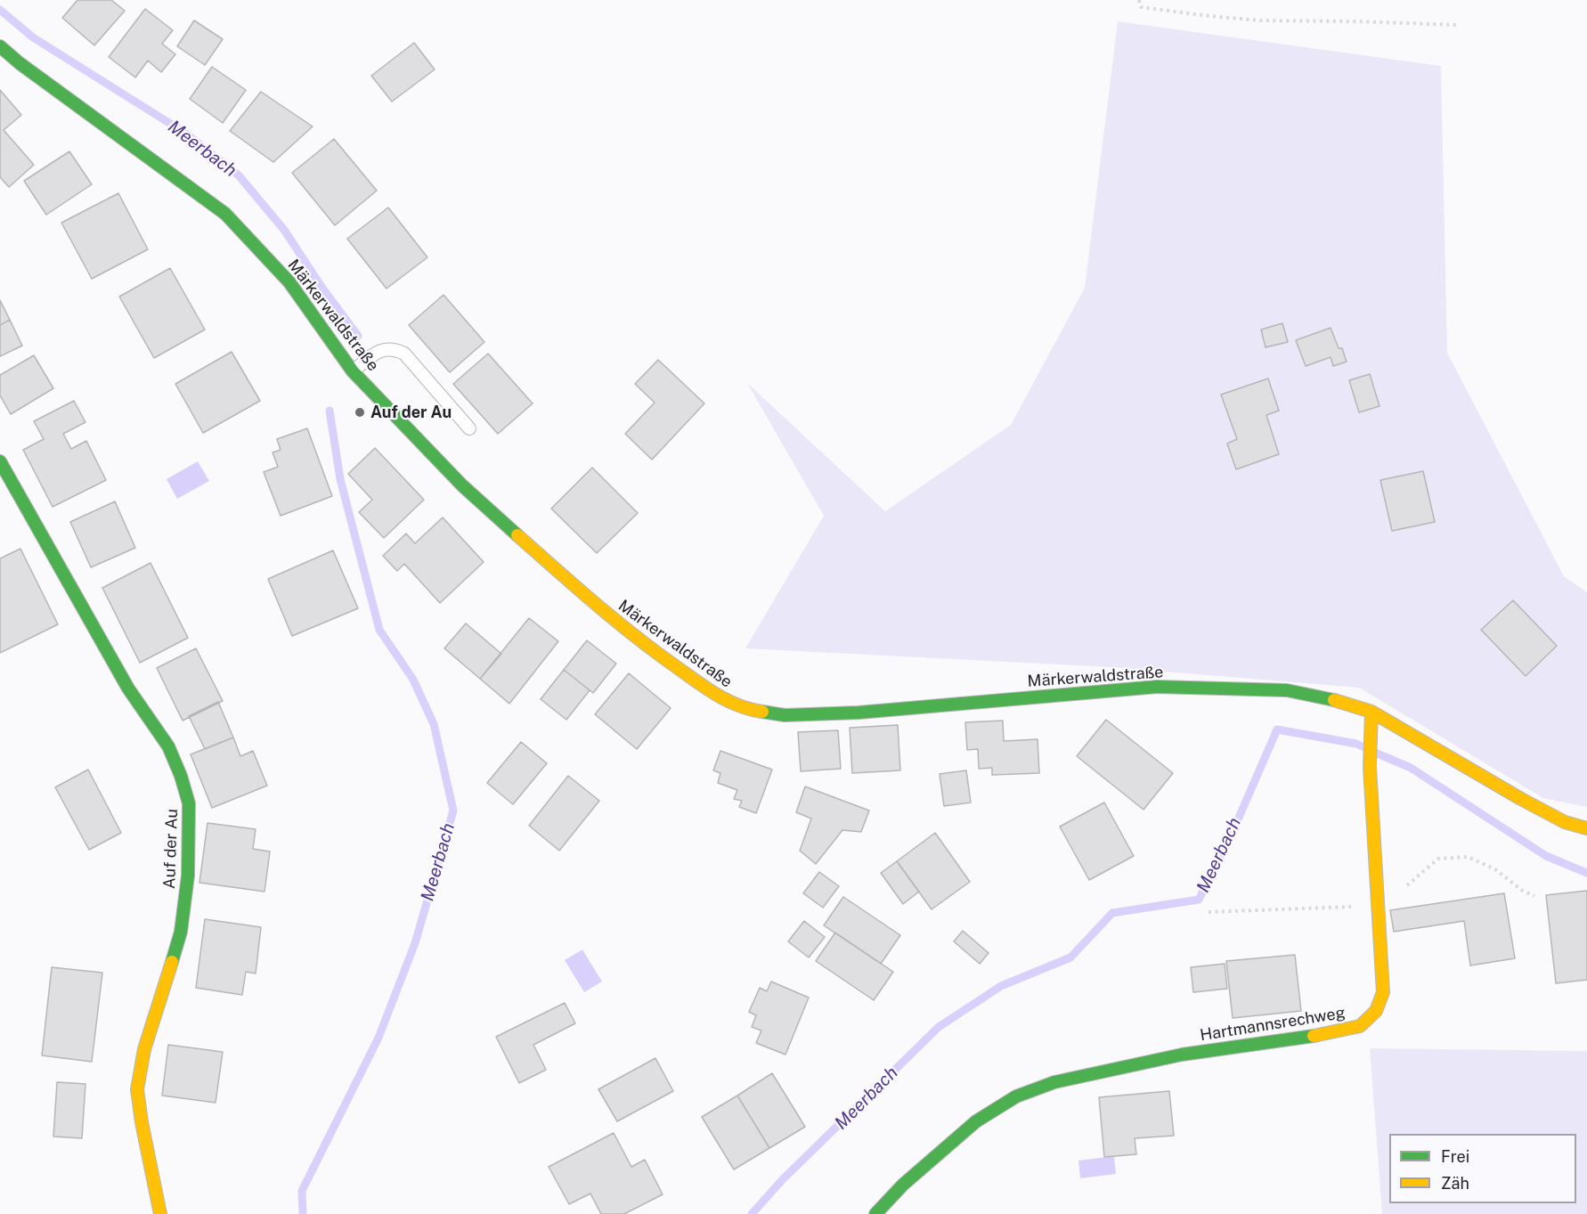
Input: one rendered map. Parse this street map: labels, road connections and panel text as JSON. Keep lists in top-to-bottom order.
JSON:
{
  "streets": {
    "street": ["Märkerwaldstraße", "Auf der Au", "Hartmannsrechweg"]
  },
  "crossings": [
    ["Märkerwaldstraße", "Hartmannsrechweg"]
  ],
  "water": ["Meerbach"],
  "places": ["Auf der Au"],
  "legend": ["Frei", "Zäh"]
}
